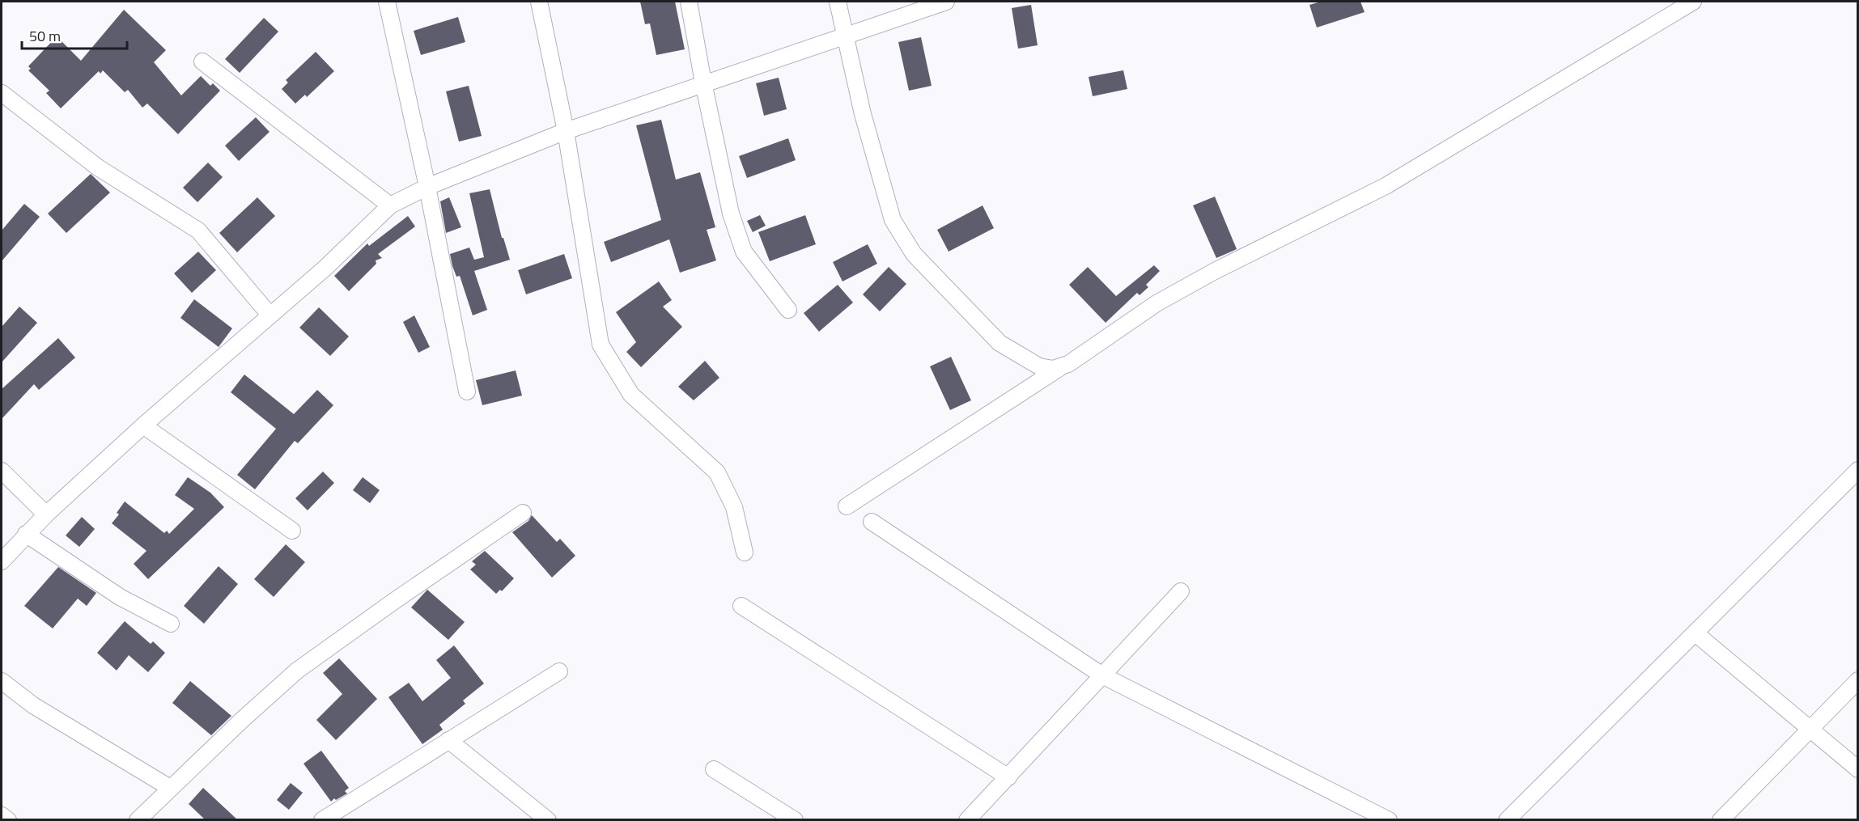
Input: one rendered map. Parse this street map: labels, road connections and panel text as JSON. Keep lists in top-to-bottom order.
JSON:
{
  "scale_bar": "50 m"
}
